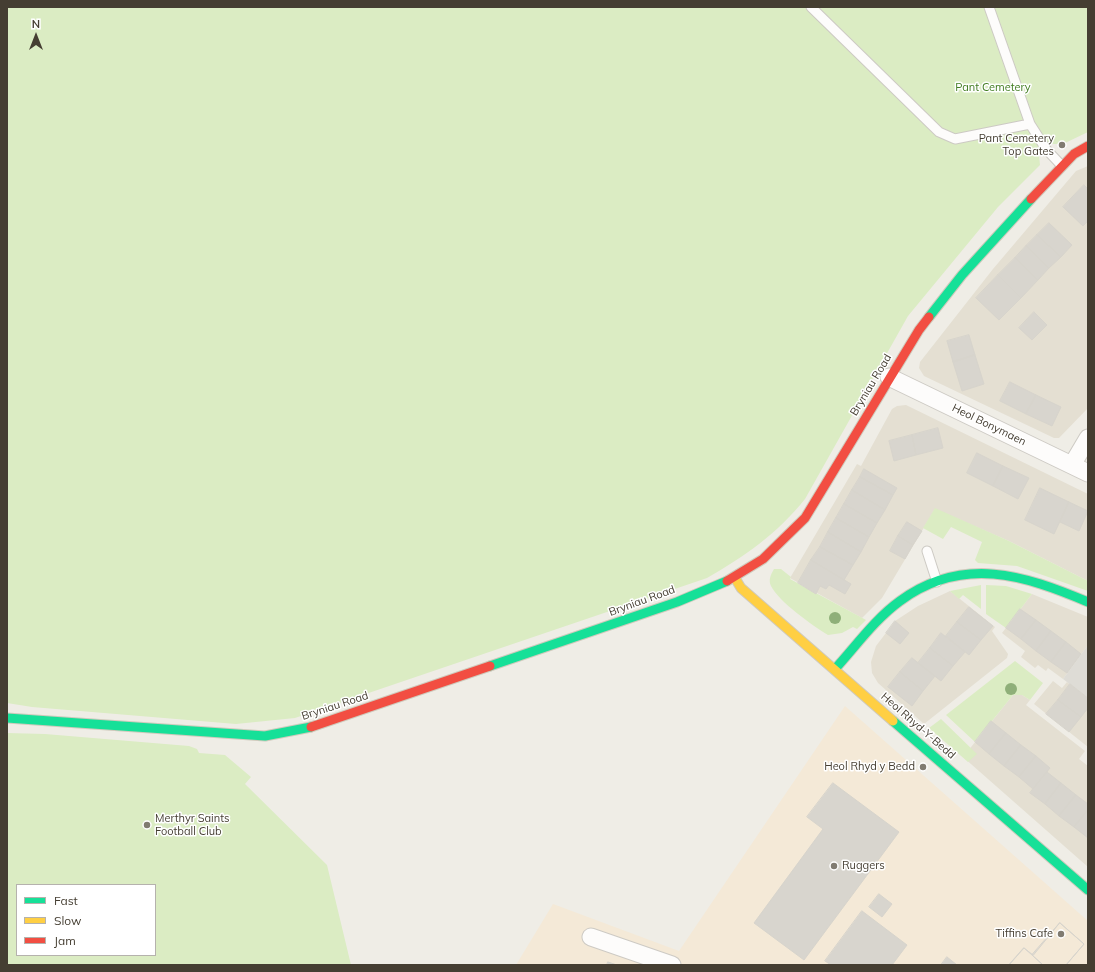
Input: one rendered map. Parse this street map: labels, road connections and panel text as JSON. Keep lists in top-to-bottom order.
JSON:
{
  "streets": {
    "street": ["Bryniau Road", "Heol Bonymaen", "Heol Rhyd-Y-Bedd"]
  },
  "crossings": [
    ["Bryniau Road", "Heol Bonymaen"],
    ["Bryniau Road", "Heol Rhyd-Y-Bedd"]
  ],
  "parks": ["Pant Cemetery"],
  "places": [
    "Pant Cemetery Top Gates",
    "Heol Rhyd y Bedd",
    "Merthyr Saints Football Club",
    "Ruggers",
    "Tiffins Cafe"
  ],
  "legend": ["Fast", "Slow", "Jam"],
  "north": "top"
}
